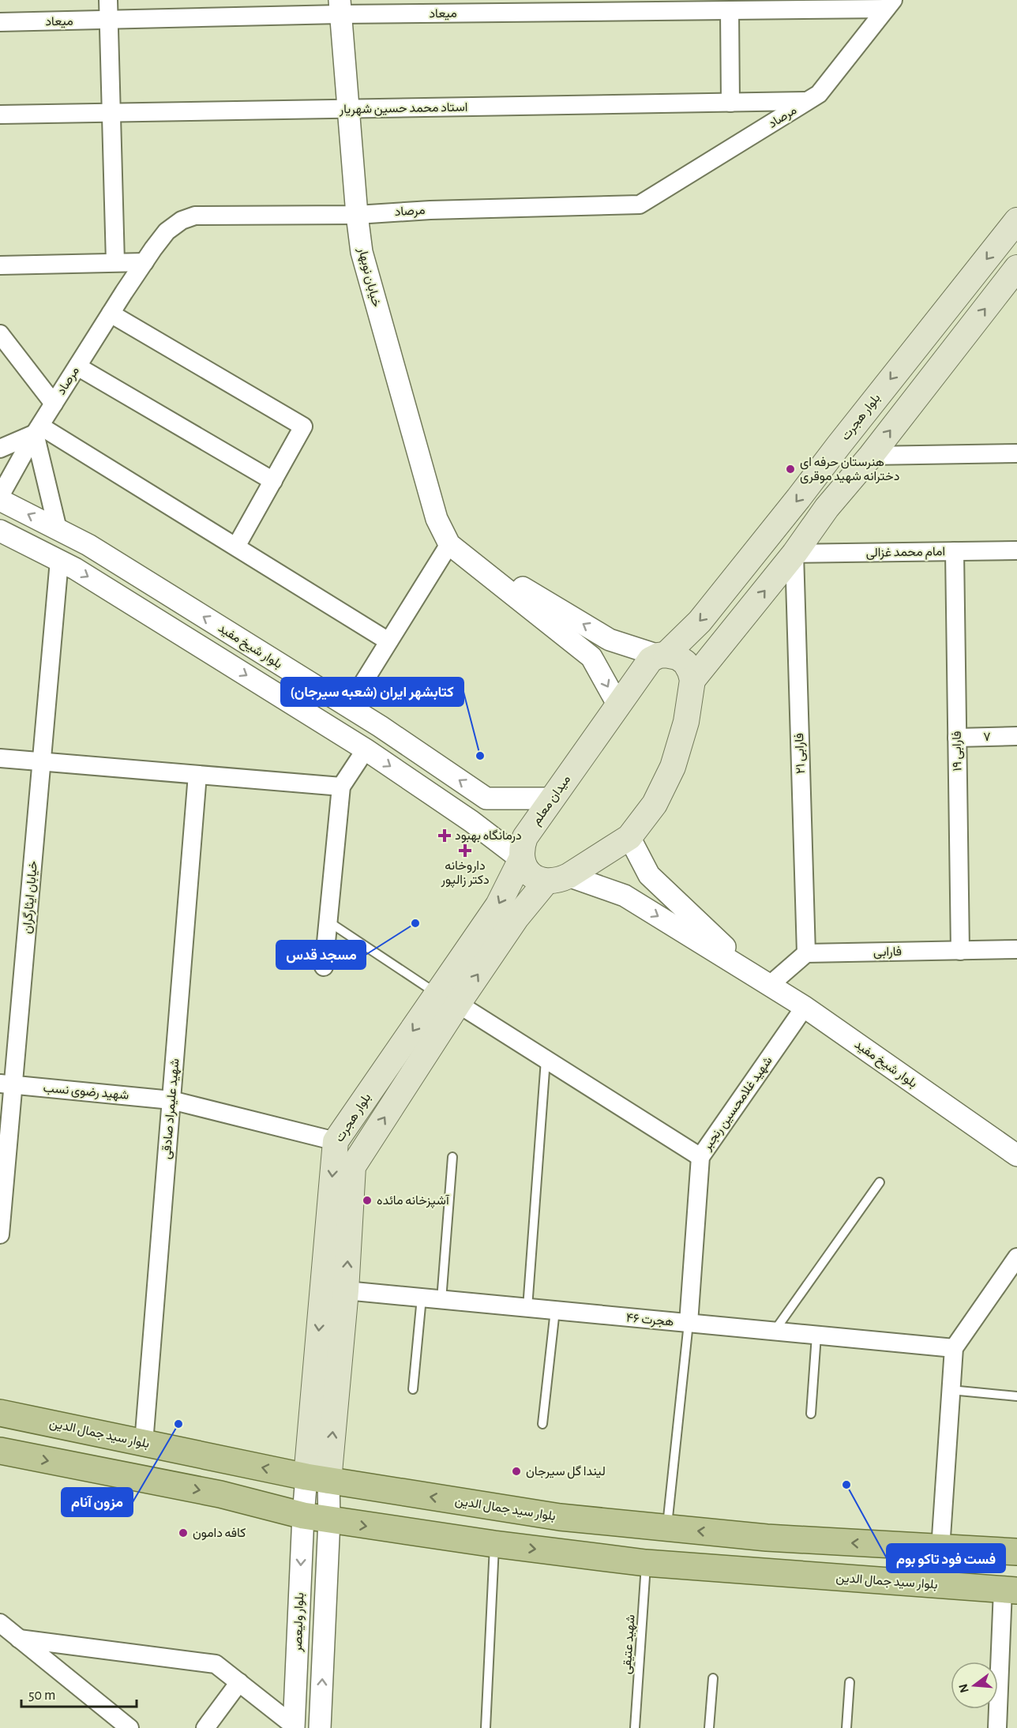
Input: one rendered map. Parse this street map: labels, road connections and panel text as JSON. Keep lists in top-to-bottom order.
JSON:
{
  "streets": {
    "main road": ["بلوار هجرت", "میدان معلم", "بلوار سید جمال الدین"],
    "street": [
      "میعاد",
      "استاد محمد حسین شهریار",
      "مرصاد",
      "خیابان نوبهار",
      "امام محمد غزالی",
      "بلوار شیخ مفید",
      "۷",
      "فارابی ۱۹",
      "فارابی ۲۱",
      "خیابان ایثارگران",
      "فارابی",
      "شهید رضوی نسب",
      "شهید غلامحسین رنجبر",
      "شهید علیمراد صادقی",
      "هجرت ۴۶",
      "بلوار ولیعصر"
    ],
    "lane": ["شهید عتیقی"]
  },
  "crossings": [
    ["میعاد", "مرصاد"],
    ["میعاد", "خیابان نوبهار"],
    ["استاد محمد حسین شهریار", "مرصاد"],
    ["استاد محمد حسین شهریار", "خیابان نوبهار"],
    ["مرصاد", "خیابان نوبهار"],
    ["بلوار هجرت", "بلوار شیخ مفید"],
    ["بلوار هجرت", "میدان معلم"],
    ["بلوار هجرت", "شهید رضوی نسب"],
    ["بلوار هجرت", "هجرت ۴۶"],
    ["بلوار هجرت", "بلوار سید جمال الدین"],
    ["بلوار هجرت", "بلوار ولیعصر"],
    ["امام محمد غزالی", "فارابی ۱۹"],
    ["امام محمد غزالی", "فارابی ۲۱"],
    ["بلوار شیخ مفید", "میدان معلم"],
    ["بلوار شیخ مفید", "خیابان ایثارگران"],
    ["بلوار شیخ مفید", "شهید غلامحسین رنجبر"],
    ["۷", "فارابی ۱۹"],
    ["فارابی ۱۹", "فارابی"],
    ["فارابی ۲۱", "فارابی"],
    ["خیابان ایثارگران", "شهید رضوی نسب"],
    ["شهید رضوی نسب", "شهید علیمراد صادقی"],
    ["شهید غلامحسین رنجبر", "هجرت ۴۶"],
    ["شهید علیمراد صادقی", "بلوار سید جمال الدین"],
    ["بلوار سید جمال الدین", "بلوار ولیعصر"],
    ["بلوار سید جمال الدین", "شهید عتیقی"]
  ],
  "places": {
    "other": [
      "هنرستان حرفه ای دخترانه شهید موقری",
      "کتابشهر ایران (شعبه سیرجان)",
      "مسجد قدس",
      "آشپزخانه مائده",
      "مزون آنام",
      "لیندا گل سیرجان",
      "فست فود تاکو بوم",
      "کافه دامون"
    ],
    "health": ["درمانگاه بهبود", "داروخانه دکتر زالپور"]
  },
  "scale_bar": "50 m",
  "north": "left"
}
